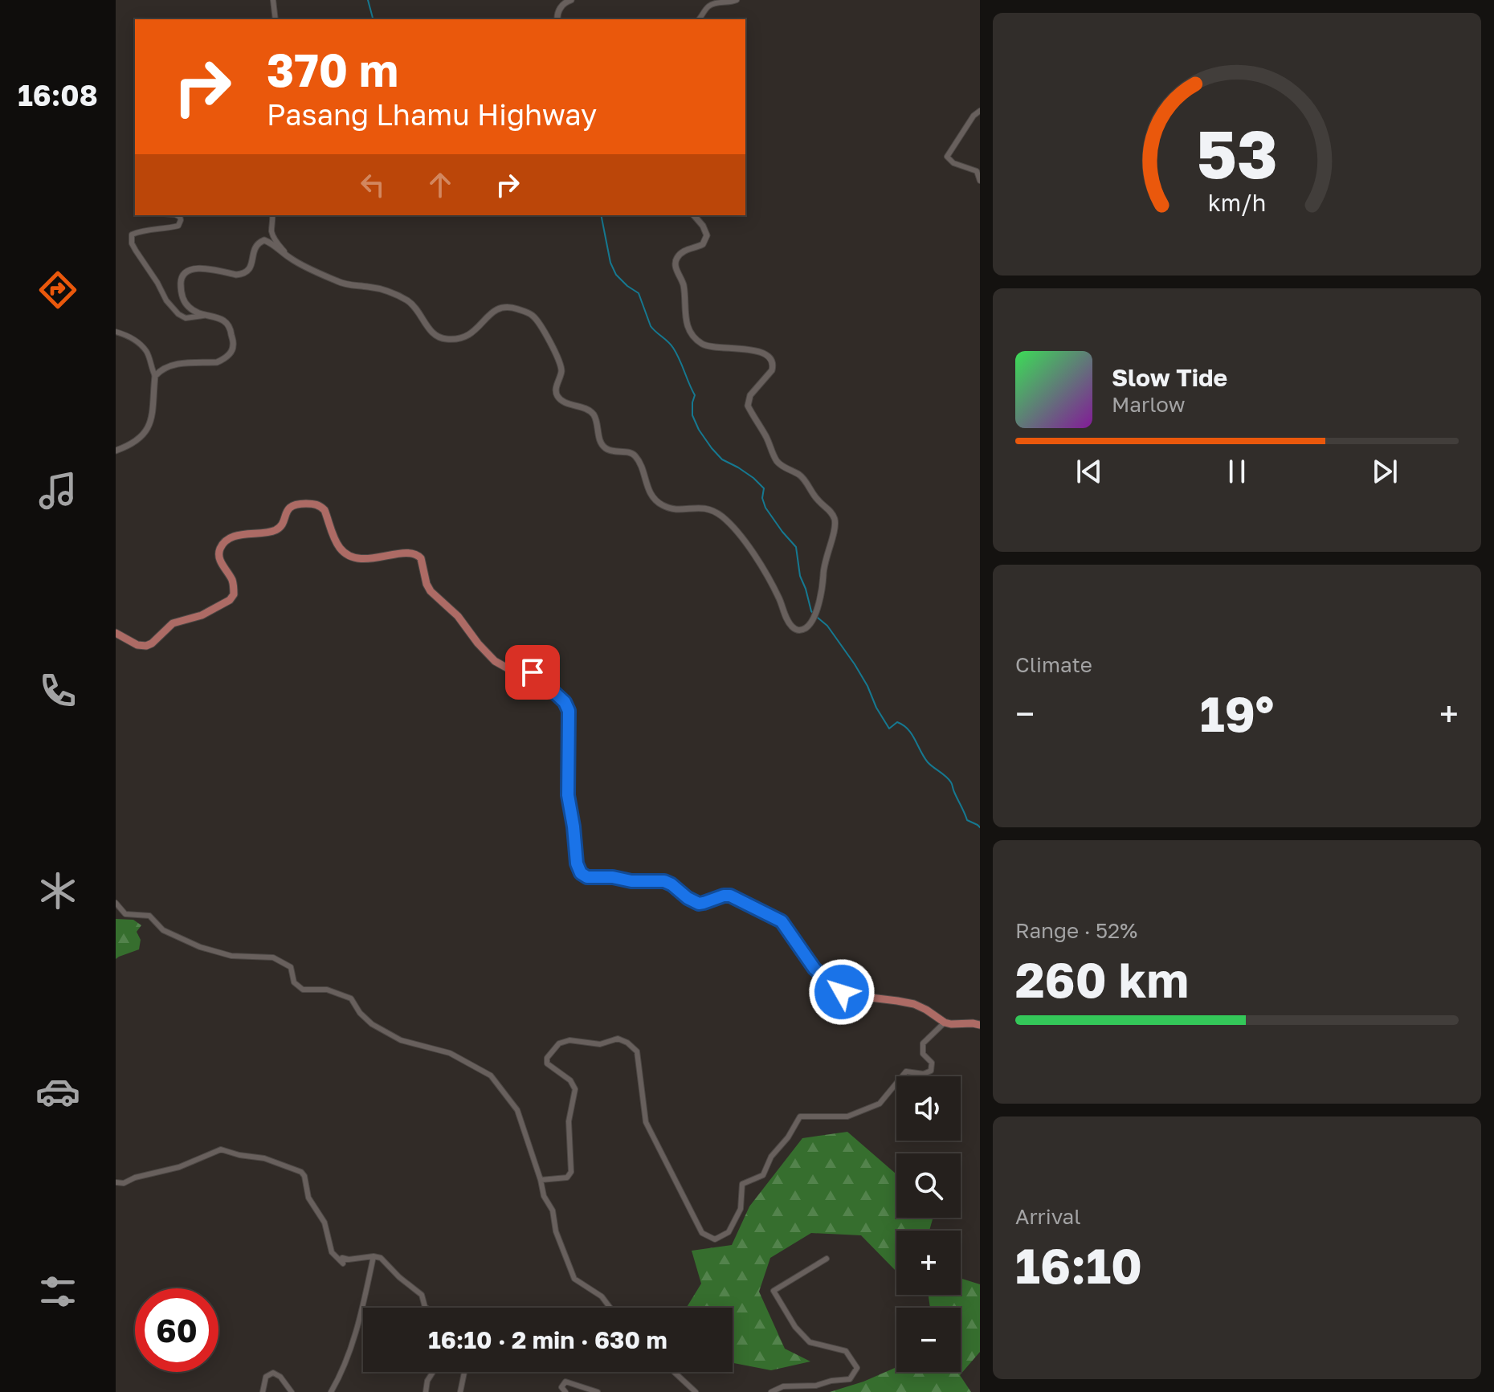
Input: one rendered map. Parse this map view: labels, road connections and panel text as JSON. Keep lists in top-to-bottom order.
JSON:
{
  "page": {
    "tabs": "16:08",
    "turn": ["370 m", "Pasang Lhamu Highway"],
    "song": ["Slow Tide", "Marlow"],
    "tile": [
      "Climate",
      ["Range · 52%", "260 km"],
      ["Arrival", "16:10"]
    ],
    "heat": ["−", "19°", "+"],
    "map_buttons": ["+", "−"],
    "limit": "60",
    "trip": "16:10 · 2 min · 630 m",
    "gauge": ["53", "km/h"]
  }
}
